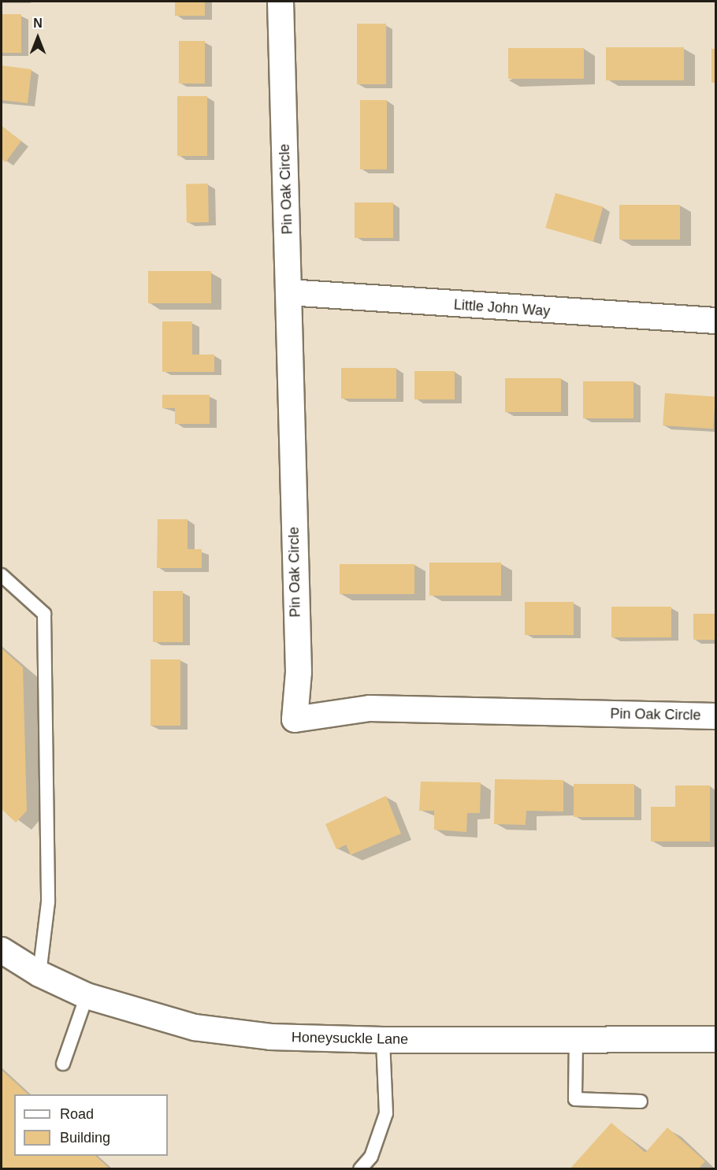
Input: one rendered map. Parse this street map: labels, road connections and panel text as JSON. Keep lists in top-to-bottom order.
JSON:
{
  "streets": {
    "street": ["Pin Oak Circle", "Little John Way", "Honeysuckle Lane"]
  },
  "crossings": [
    ["Pin Oak Circle", "Little John Way"]
  ],
  "legend": ["Road", "Building"],
  "north": "top"
}
